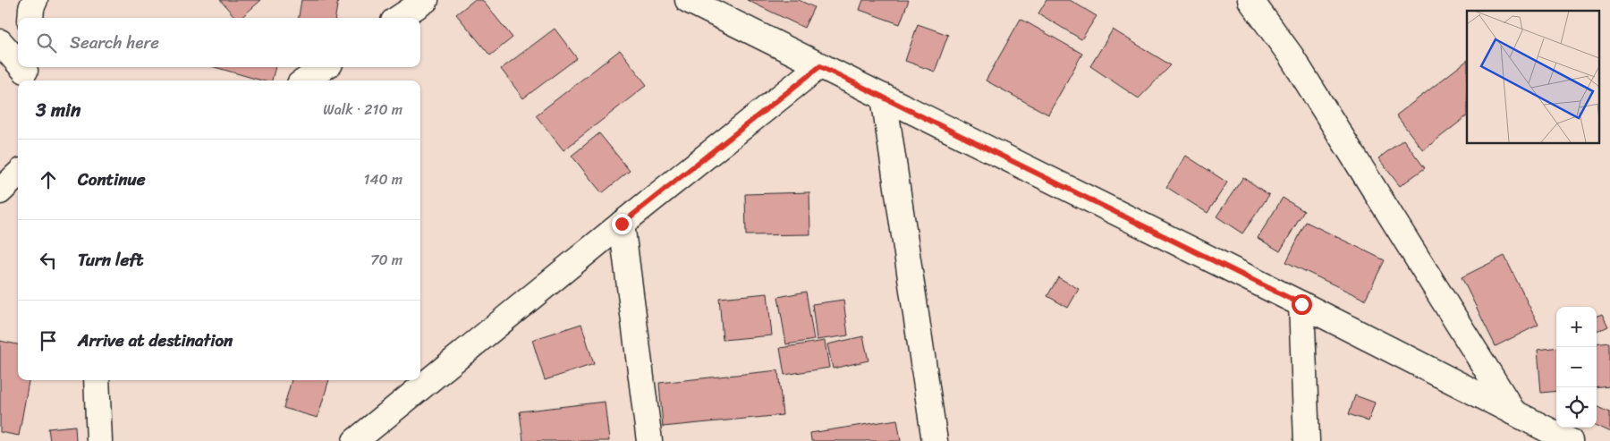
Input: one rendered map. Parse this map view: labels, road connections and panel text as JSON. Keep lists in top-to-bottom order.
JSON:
{
  "page": {
    "search": "Search here",
    "heading": ["3 min", "Walk · 210 m"],
    "list": [
      ["Continue", "140 m"],
      ["Turn left", "70 m"],
      "Arrive at destination"
    ],
    "map_buttons": ["+", "−"]
  }
}
